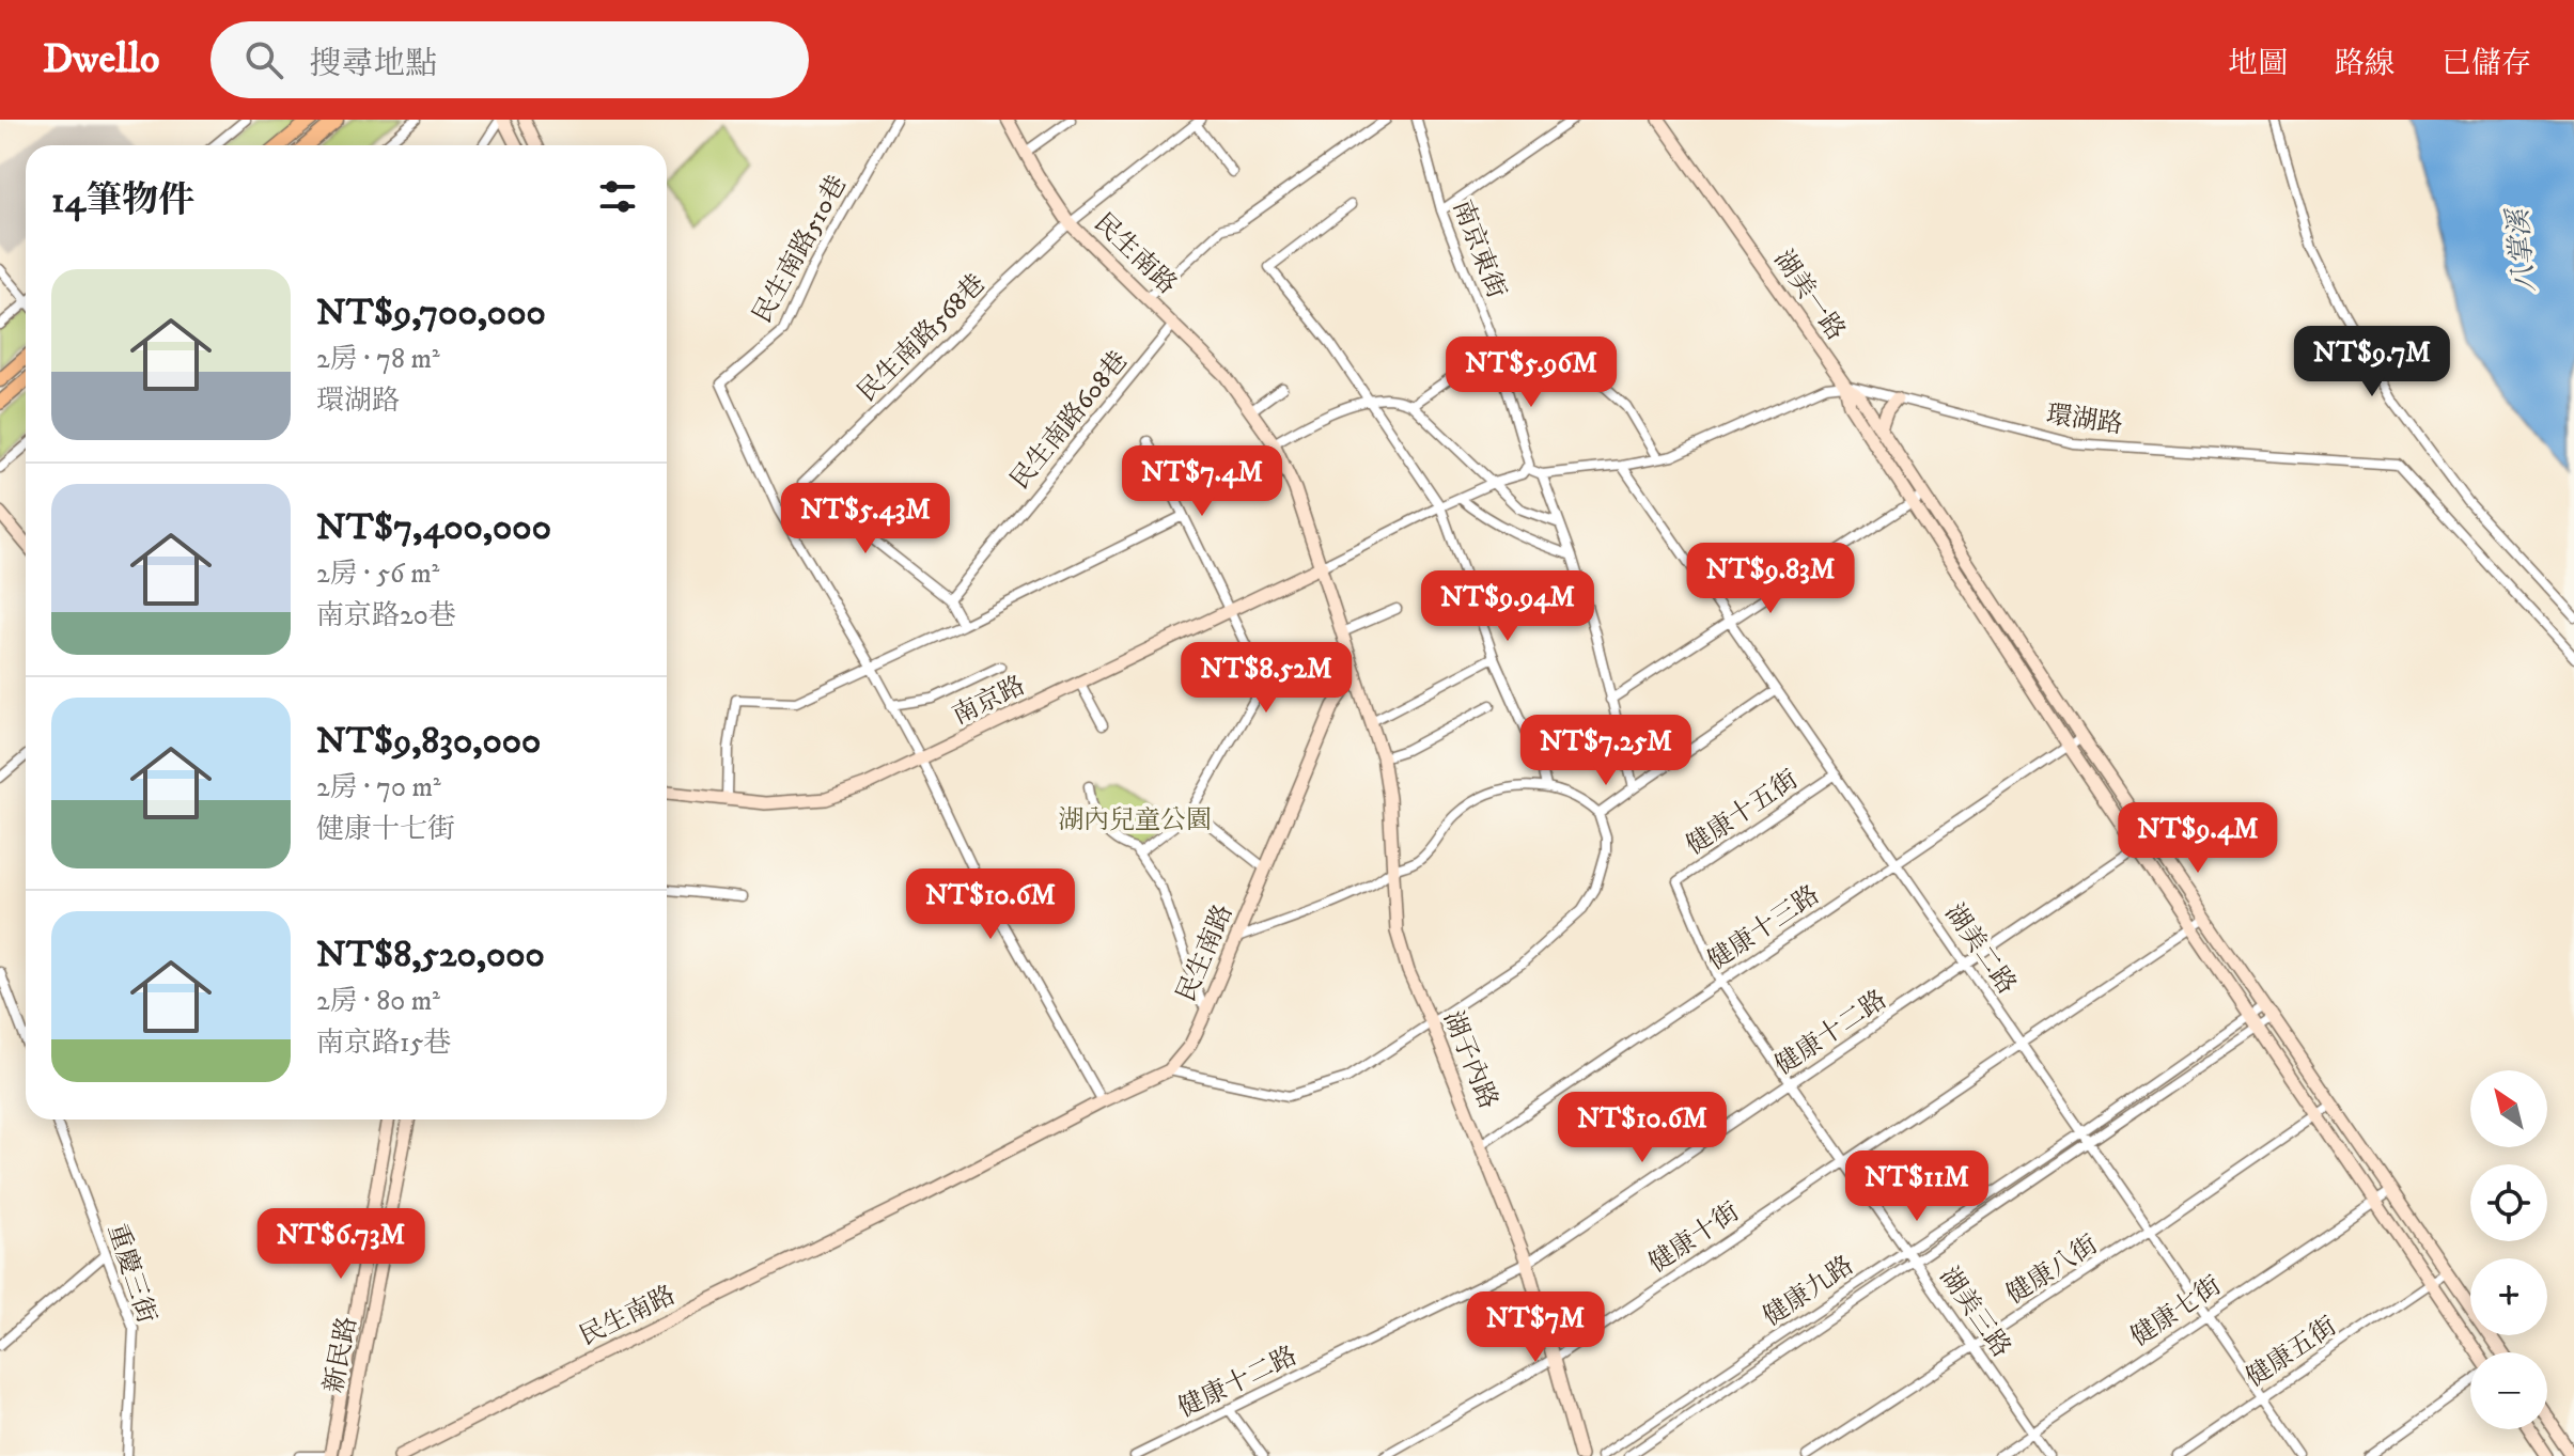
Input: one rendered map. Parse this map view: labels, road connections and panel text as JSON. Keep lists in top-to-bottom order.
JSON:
{
  "streets": {
    "street": [
      "民生南路510巷",
      "南京東街",
      "民生南路",
      "湖美一路",
      "民生南路568巷",
      "環湖路",
      "民生南路608巷",
      "南京路",
      "健康十五街",
      "健康十三路",
      "湖美二路",
      "健康十二路",
      "湖子內路",
      "健康十街",
      "健康八街",
      "重慶三街",
      "健康九路",
      "健康七街",
      "湖美三路",
      "健康五街",
      "新民路"
    ]
  },
  "crossings": [
    ["民生南路", "民生南路568巷"],
    ["民生南路", "民生南路608巷"],
    ["民生南路", "南京路"],
    ["民生南路", "湖子內路"],
    ["湖美一路", "環湖路"],
    ["湖美一路", "健康十三路"],
    ["湖美一路", "健康十二路"],
    ["湖美一路", "健康十街"],
    ["湖美一路", "健康八街"],
    ["湖美一路", "健康九路"],
    ["湖美一路", "健康七街"],
    ["湖美一路", "健康五街"],
    ["民生南路568巷", "民生南路608巷"],
    ["健康十五街", "健康十三路"],
    ["健康十五街", "湖美二路"],
    ["健康十五街", "湖美三路"],
    ["健康十三路", "湖美二路"],
    ["健康十三路", "湖子內路"],
    ["健康十三路", "湖美三路"],
    ["湖美二路", "健康十二路"],
    ["湖美二路", "健康十街"],
    ["湖美二路", "健康八街"],
    ["湖美二路", "健康九路"],
    ["湖美二路", "健康七街"],
    ["湖美二路", "健康五街"],
    ["健康十二路", "湖子內路"],
    ["健康十二路", "湖美三路"],
    ["湖子內路", "健康十街"],
    ["健康十街", "湖美三路"],
    ["健康八街", "湖美三路"],
    ["健康九路", "湖美三路"],
    ["健康七街", "湖美三路"]
  ],
  "water": ["八掌溪"],
  "parks": ["湖內兒童公園"],
  "north": "top left",
  "page": {
    "header": "Dwello",
    "search": "搜尋地點",
    "nav": ["地圖", "路線", "已儲存"],
    "heading": "14筆物件",
    "list": [
      {
        "name": "NT$9,700,000",
        "note": "2房 · 78 m² · 環湖路"
      },
      {
        "name": "NT$7,400,000",
        "note": "2房 · 56 m² · 南京路20巷"
      },
      {
        "name": "NT$9,830,000",
        "note": "2房 · 70 m² · 健康十七街"
      },
      {
        "name": "NT$8,520,000",
        "note": "2房 · 80 m² · 南京路15巷"
      }
    ],
    "price": [
      "NT$9.7M",
      "NT$5.96M",
      "NT$7.4M",
      "NT$5.43M",
      "NT$9.83M",
      "NT$9.94M",
      "NT$8.52M",
      "NT$7.25M",
      "NT$9.4M",
      "NT$10.6M",
      "NT$10.6M",
      "NT$11M",
      "NT$6.73M",
      "NT$7M"
    ],
    "map_buttons": ["+", "−"]
  }
}
